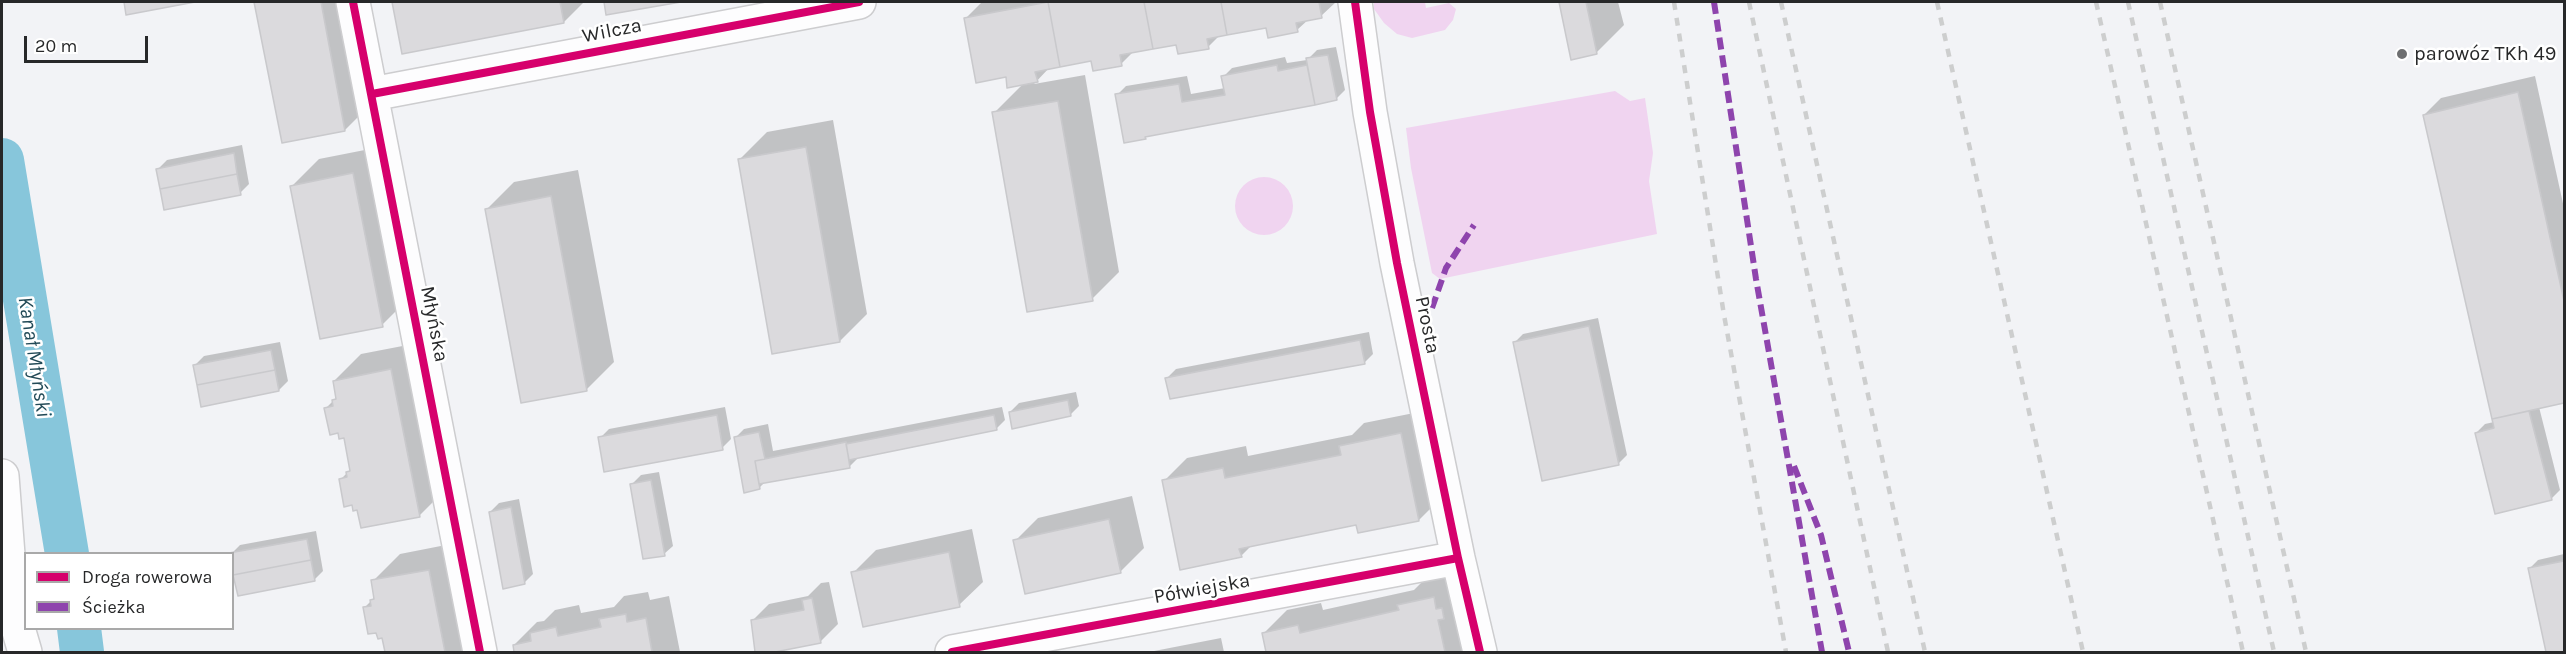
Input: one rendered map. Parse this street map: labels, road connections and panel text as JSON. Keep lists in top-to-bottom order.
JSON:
{
  "streets": {
    "street": [
      "Wilcza",
      "Młyńska",
      "Prosta",
      "Półwiejska"
    ]
  },
  "crossings": [
    ["Wilcza", "Młyńska"],
    ["Prosta", "Półwiejska"]
  ],
  "water": ["Kanał Młyński"],
  "places": ["parowóz TKh 49"],
  "legend": ["Droga rowerowa", "Ścieżka"],
  "scale_bar": "20 m"
}
